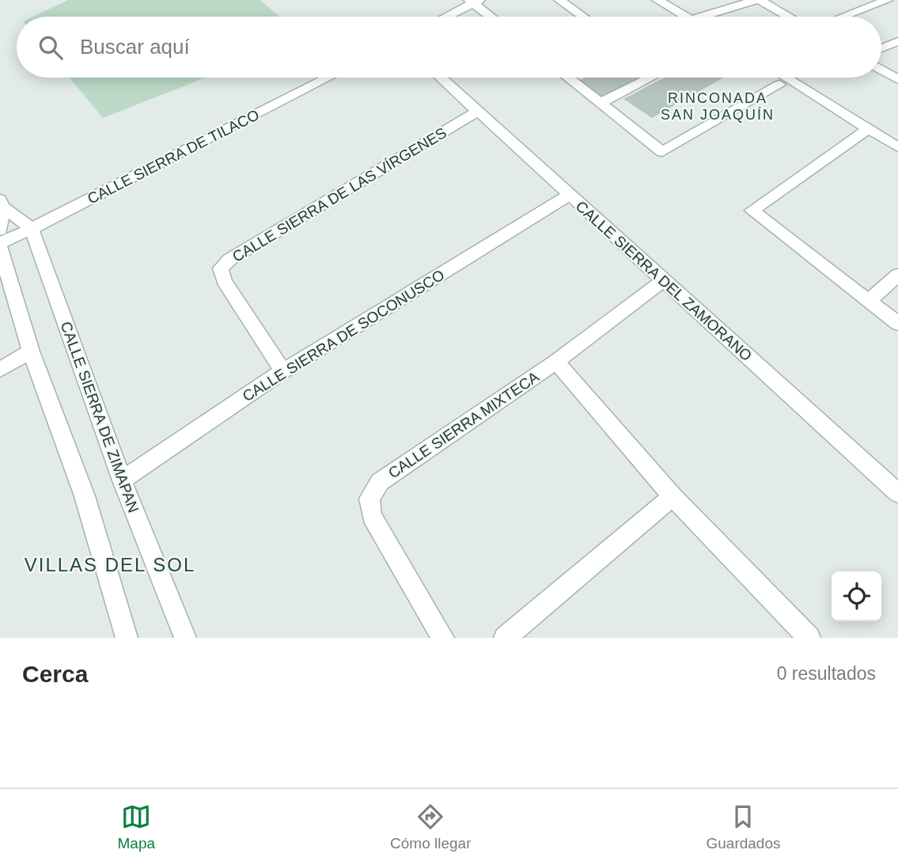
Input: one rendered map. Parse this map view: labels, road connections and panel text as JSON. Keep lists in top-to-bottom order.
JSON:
{
  "streets": {
    "street": [
      "CALLE SIERRA DE TILACO",
      "CALLE SIERRA DE LAS VÍRGENES",
      "CALLE SIERRA DEL ZAMORANO",
      "CALLE SIERRA DE SOCONUSCO",
      "CALLE SIERRA DE ZIMAPAN",
      "CALLE SIERRA MIXTECA"
    ]
  },
  "crossings": [
    ["CALLE SIERRA DE TILACO", "CALLE SIERRA DE ZIMAPAN"],
    ["CALLE SIERRA DE LAS VÍRGENES", "CALLE SIERRA DEL ZAMORANO"],
    ["CALLE SIERRA DE LAS VÍRGENES", "CALLE SIERRA DE SOCONUSCO"],
    ["CALLE SIERRA DEL ZAMORANO", "CALLE SIERRA DE SOCONUSCO"],
    ["CALLE SIERRA DEL ZAMORANO", "CALLE SIERRA MIXTECA"],
    ["CALLE SIERRA DE SOCONUSCO", "CALLE SIERRA DE ZIMAPAN"]
  ],
  "districts": ["RINCONADA SAN JOAQUÍN", "VILLAS DEL SOL"],
  "page": {
    "search": "Buscar aquí",
    "heading": ["Cerca", "0 resultados"],
    "nav": ["Mapa", "Cómo llegar", "Guardados"]
  }
}
